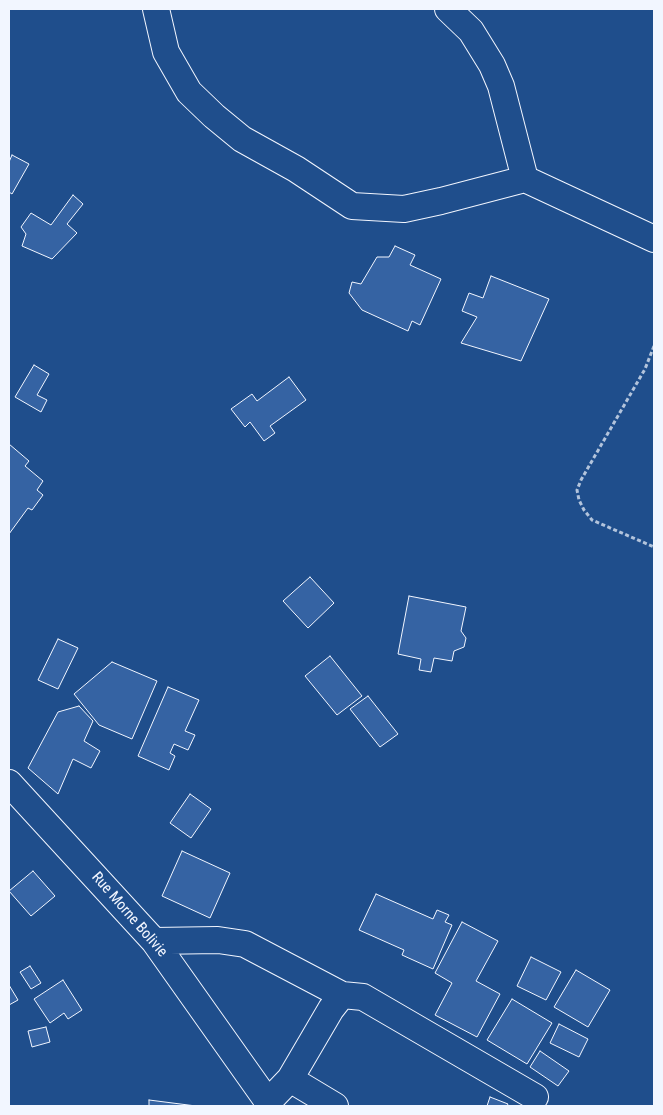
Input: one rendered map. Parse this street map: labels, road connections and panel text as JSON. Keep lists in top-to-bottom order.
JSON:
{
  "streets": {
    "street": ["Rue Morne Bolivie"]
  }
}
